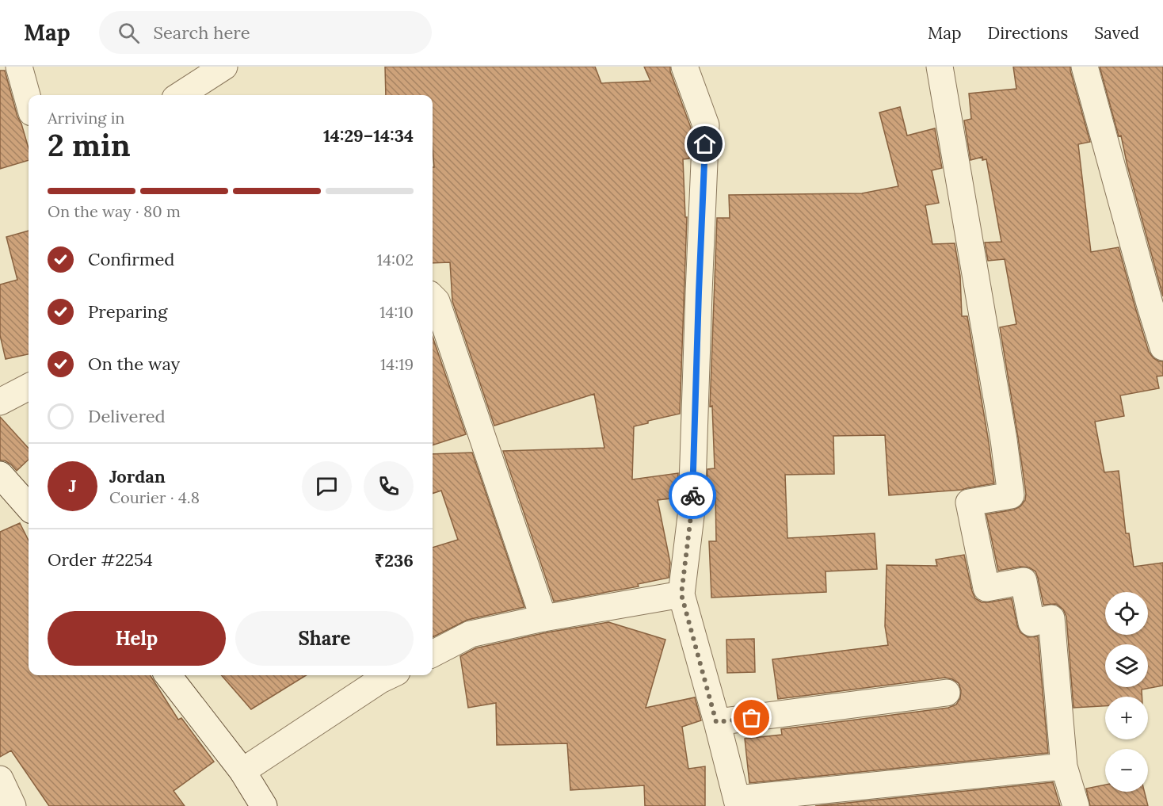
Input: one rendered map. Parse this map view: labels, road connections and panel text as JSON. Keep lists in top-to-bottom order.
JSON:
{
  "page": {
    "header": "Map",
    "search": "Search here",
    "nav": ["Map", "Directions", "Saved"],
    "heading": ["2 min", "Arriving in", "14:29–14:34"],
    "panel": [
      "Jordan",
      "Courier · 4.8",
      "Order #2254",
      "₹236"
    ],
    "bar": "On the way · 80 m",
    "list": [
      ["Confirmed", "14:02"],
      ["Preparing", "14:10"],
      ["On the way", "14:19"],
      "Delivered"
    ],
    "round": "J",
    "map_buttons": ["+", "−"],
    "buttons": ["Help", "Share"]
  }
}
